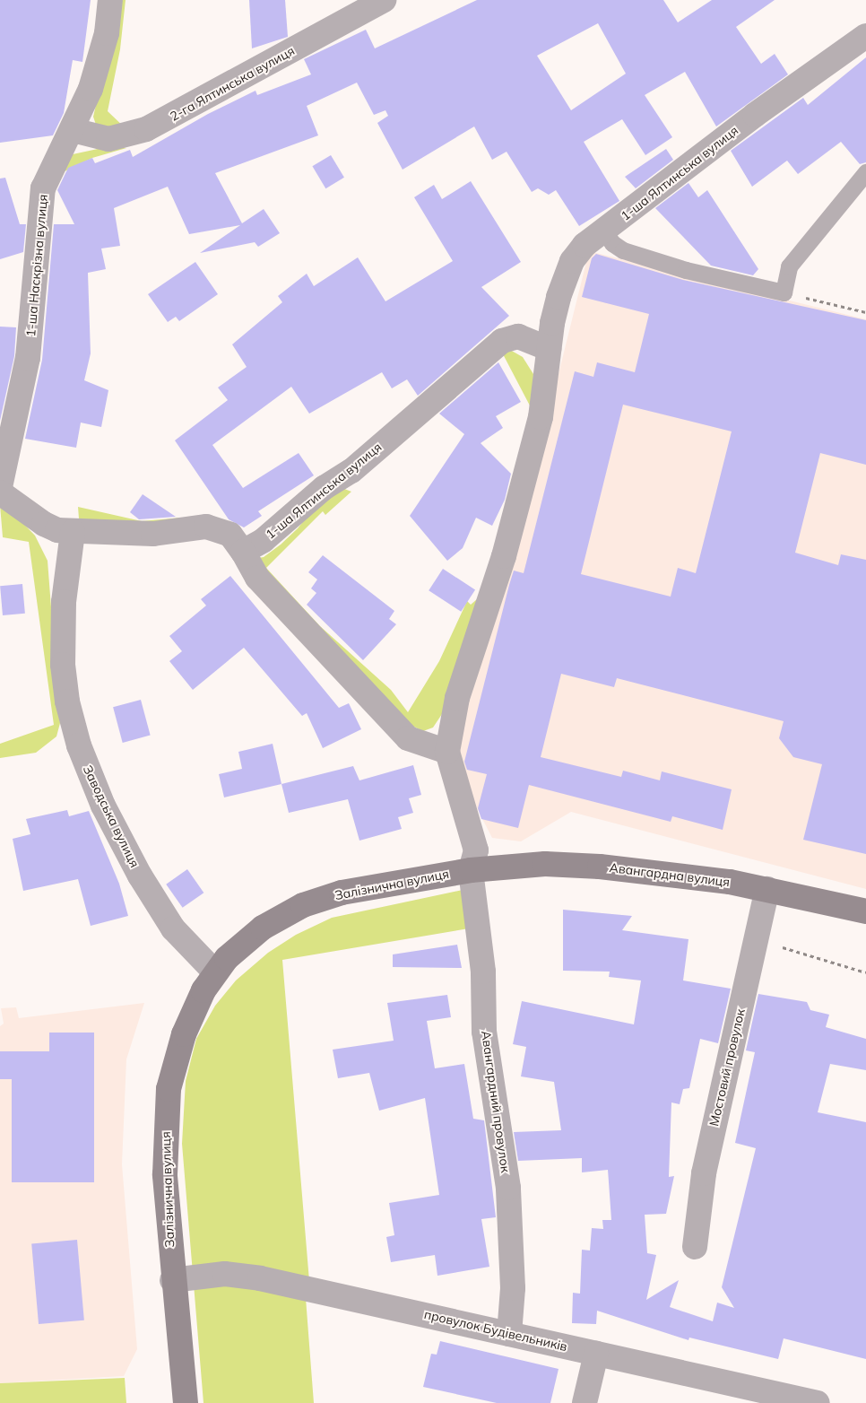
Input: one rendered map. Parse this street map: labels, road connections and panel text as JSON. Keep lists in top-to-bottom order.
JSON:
{
  "streets": {
    "street": [
      "2-га Ялтинська вулиця",
      "1-ша Ялтинська вулиця",
      "1-ша Наскрізна вулиця",
      "Заводська вулиця",
      "Авангардна вулиця",
      "Залізнична вулиця",
      "Мостовий провулок",
      "Авангардний провулок",
      "провулок Будівельників"
    ]
  },
  "crossings": [
    ["2-га Ялтинська вулиця", "1-ша Наскрізна вулиця"],
    ["1-ша Ялтинська вулиця", "Авангардна вулиця"],
    ["1-ша Ялтинська вулиця", "Залізнична вулиця"],
    ["1-ша Ялтинська вулиця", "Авангардний провулок"],
    ["Заводська вулиця", "Залізнична вулиця"],
    ["Авангардна вулиця", "Залізнична вулиця"],
    ["Авангардна вулиця", "Мостовий провулок"],
    ["Авангардна вулиця", "Авангардний провулок"],
    ["Залізнична вулиця", "Авангардний провулок"],
    ["Залізнична вулиця", "провулок Будівельників"],
    ["Авангардний провулок", "провулок Будівельників"]
  ]
}
